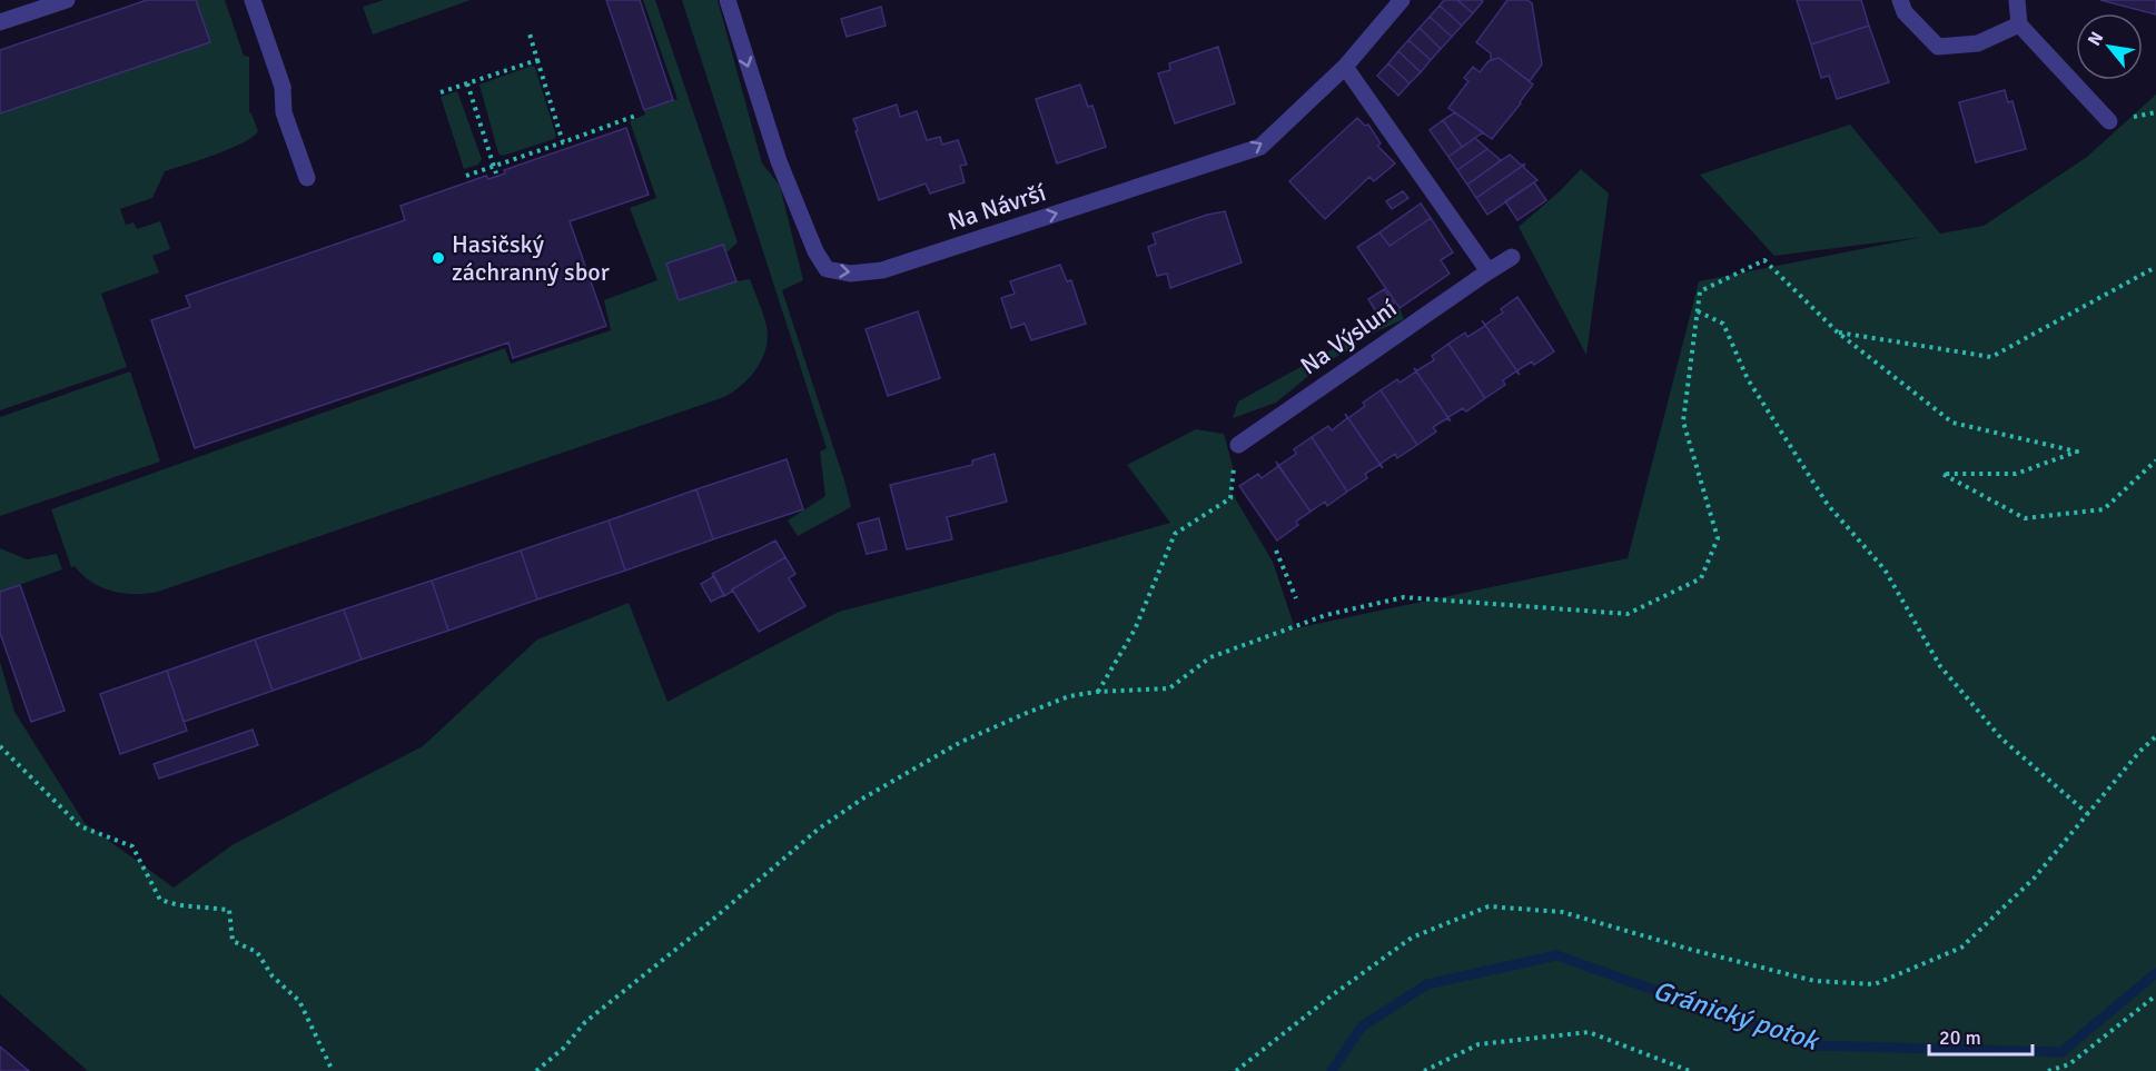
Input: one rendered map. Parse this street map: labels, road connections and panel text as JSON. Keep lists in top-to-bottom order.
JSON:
{
  "streets": {
    "street": ["Na Návrší", "Na Výsluní"]
  },
  "water": ["Gránický potok"],
  "places": ["Hasičský záchranný sbor"],
  "scale_bar": "20 m",
  "north": "top left"
}
